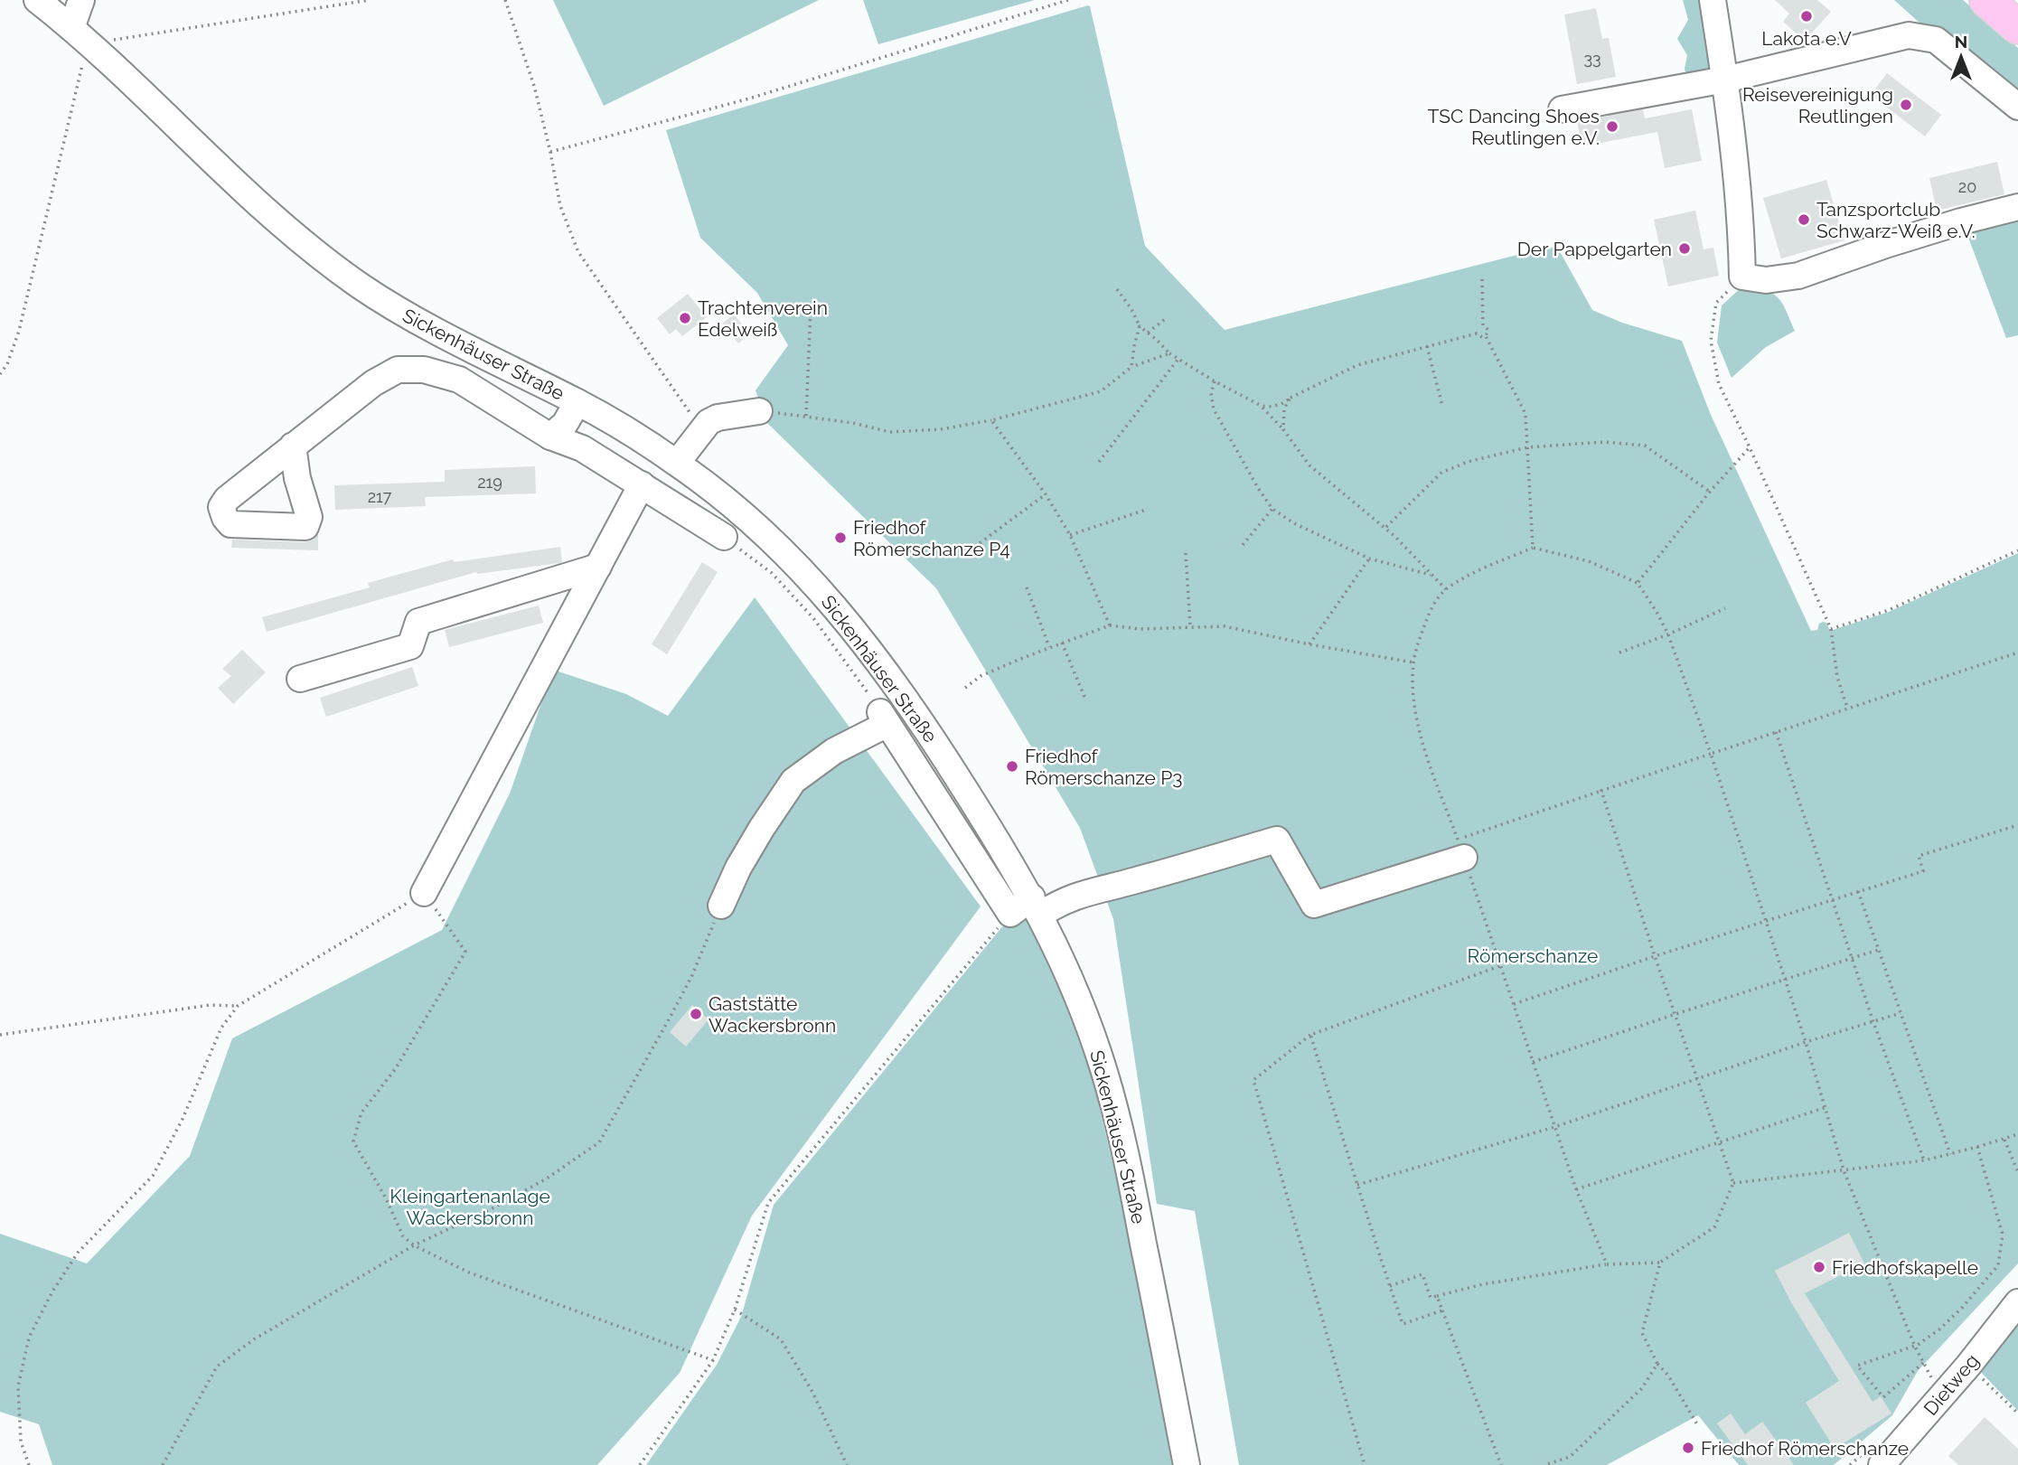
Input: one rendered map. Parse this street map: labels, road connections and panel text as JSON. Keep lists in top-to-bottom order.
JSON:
{
  "streets": {
    "street": ["Sickenhäuser Straße", "Dietweg"]
  },
  "parks": ["Römerschanze", "Kleingartenanlage Wackersbronn"],
  "places": [
    "Lakota e.V",
    "Reisevereinigung Reutlingen",
    "TSC Dancing Shoes Reutlingen e.V.",
    "Tanzsportclub Schwarz-Weiß e.V.",
    "Der Pappelgarten",
    "Trachtenverein Edelweiß",
    "Friedhof Römerschanze P4",
    "Friedhof Römerschanze P3",
    "Gaststätte Wackersbronn",
    "Friedhofskapelle",
    "Friedhof Römerschanze"
  ],
  "house_numbers": [
    "33",
    "20",
    "219",
    "217"
  ],
  "north": "top"
}
